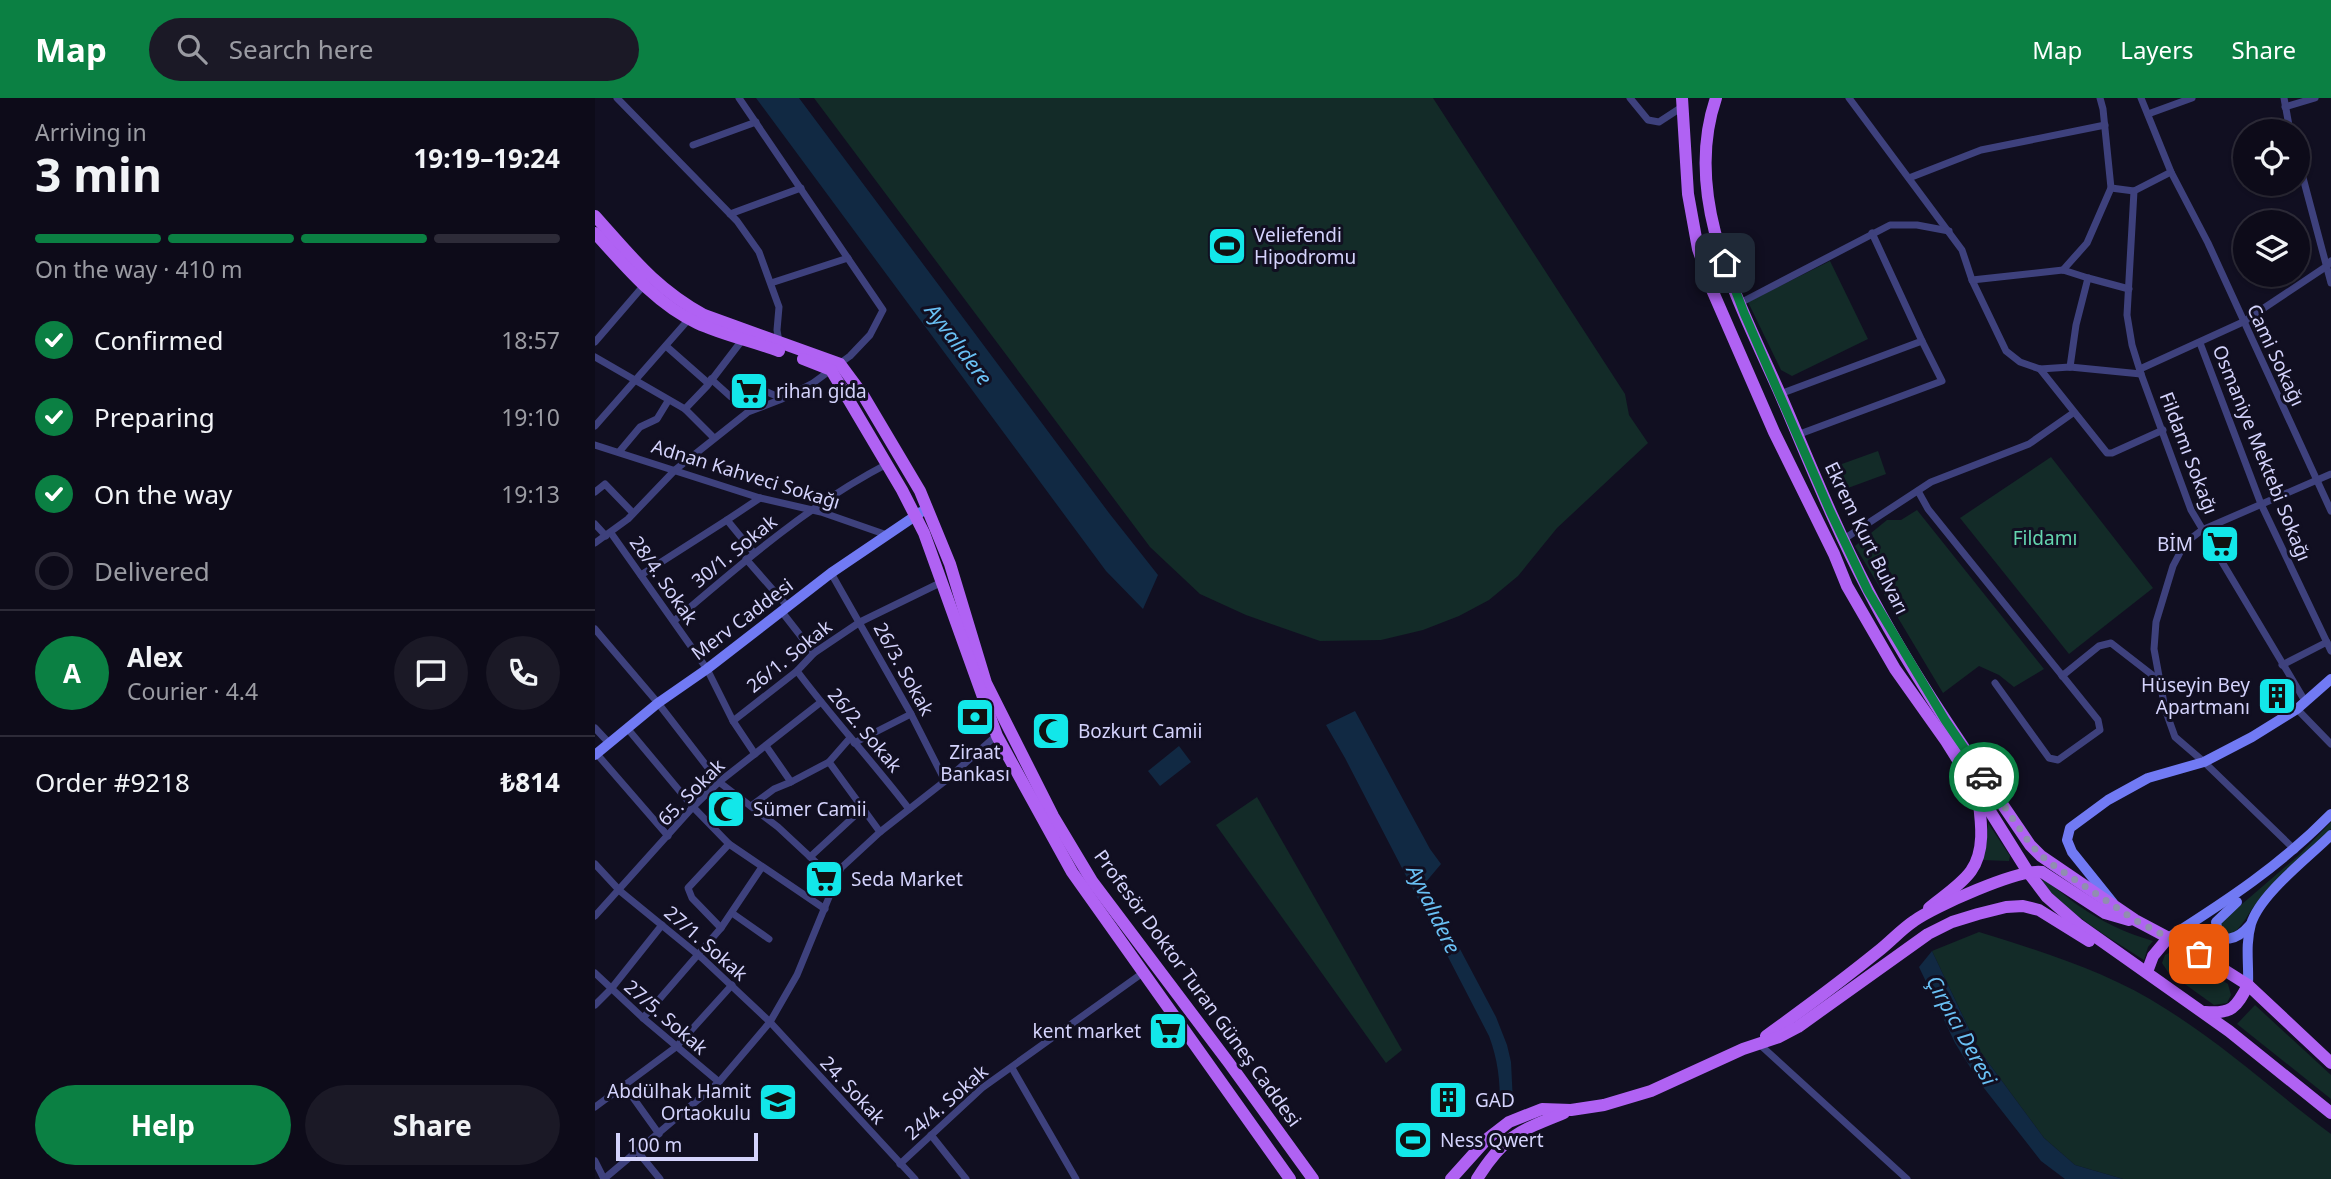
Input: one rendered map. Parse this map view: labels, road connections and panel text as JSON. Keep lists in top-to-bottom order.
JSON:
{
  "streets": {
    "main road": ["Ekrem Kurt Bulvarı", "Profesör Doktor Turan Güneş Caddesi"],
    "street": [
      "Cami Sokağı",
      "Fildamı Sokağı",
      "Osmaniye Mektebi Sokağı",
      "Adnan Kahveci Sokağı",
      "30/1. Sokak",
      "28/4. Sokak",
      "Merv Caddesi",
      "26/1. Sokak",
      "26/3. Sokak",
      "26/2. Sokak",
      "65. Sokak",
      "27/1. Sokak",
      "27/5. Sokak",
      "24. Sokak",
      "24/4. Sokak"
    ]
  },
  "crossings": [
    ["Adnan Kahveci Sokağı", "30/1. Sokak"],
    ["Adnan Kahveci Sokağı", "Merv Caddesi"],
    ["30/1. Sokak", "28/4. Sokak"],
    ["30/1. Sokak", "Profesör Doktor Turan Güneş Caddesi"],
    ["28/4. Sokak", "Merv Caddesi"],
    ["28/4. Sokak", "26/1. Sokak"],
    ["28/4. Sokak", "65. Sokak"],
    ["Merv Caddesi", "26/3. Sokak"],
    ["Merv Caddesi", "Profesör Doktor Turan Güneş Caddesi"],
    ["26/1. Sokak", "26/3. Sokak"],
    ["26/1. Sokak", "26/2. Sokak"],
    ["26/1. Sokak", "Profesör Doktor Turan Güneş Caddesi"],
    ["26/2. Sokak", "65. Sokak"],
    ["65. Sokak", "27/1. Sokak"],
    ["27/1. Sokak", "24. Sokak"],
    ["24. Sokak", "24/4. Sokak"]
  ],
  "water": ["Ayvalıdere", "Çırpıcı Deresi"],
  "parks": ["Fildamı"],
  "places": {
    "sports": ["Veliefendi Hipodromu", "Ness Qwert"],
    "supermarket": [
      "rihan gida",
      "BİM",
      "Seda Market",
      "kent market"
    ],
    "building": ["Hüseyin Bey Apartmanı", "GAD"],
    "bank": ["Ziraat Bankası"],
    "mosque": ["Bozkurt Camii", "Sümer Camii"],
    "school or university": ["Abdülhak Hamit Ortaokulu"]
  },
  "scale_bar": "100 m",
  "page": {
    "header": "Map",
    "search": "Search here",
    "nav": ["Map", "Layers", "Share"],
    "heading": ["3 min", "Arriving in", "19:19–19:24"],
    "panel": [
      "Alex",
      "Courier · 4.4",
      "Order #9218",
      "₺814"
    ],
    "bar": "On the way · 410 m",
    "list": [
      ["Confirmed", "18:57"],
      ["Preparing", "19:10"],
      ["On the way", "19:13"],
      "Delivered"
    ],
    "round": "A",
    "buttons": ["Help", "Share"],
    "scale": "100 m"
  }
}
